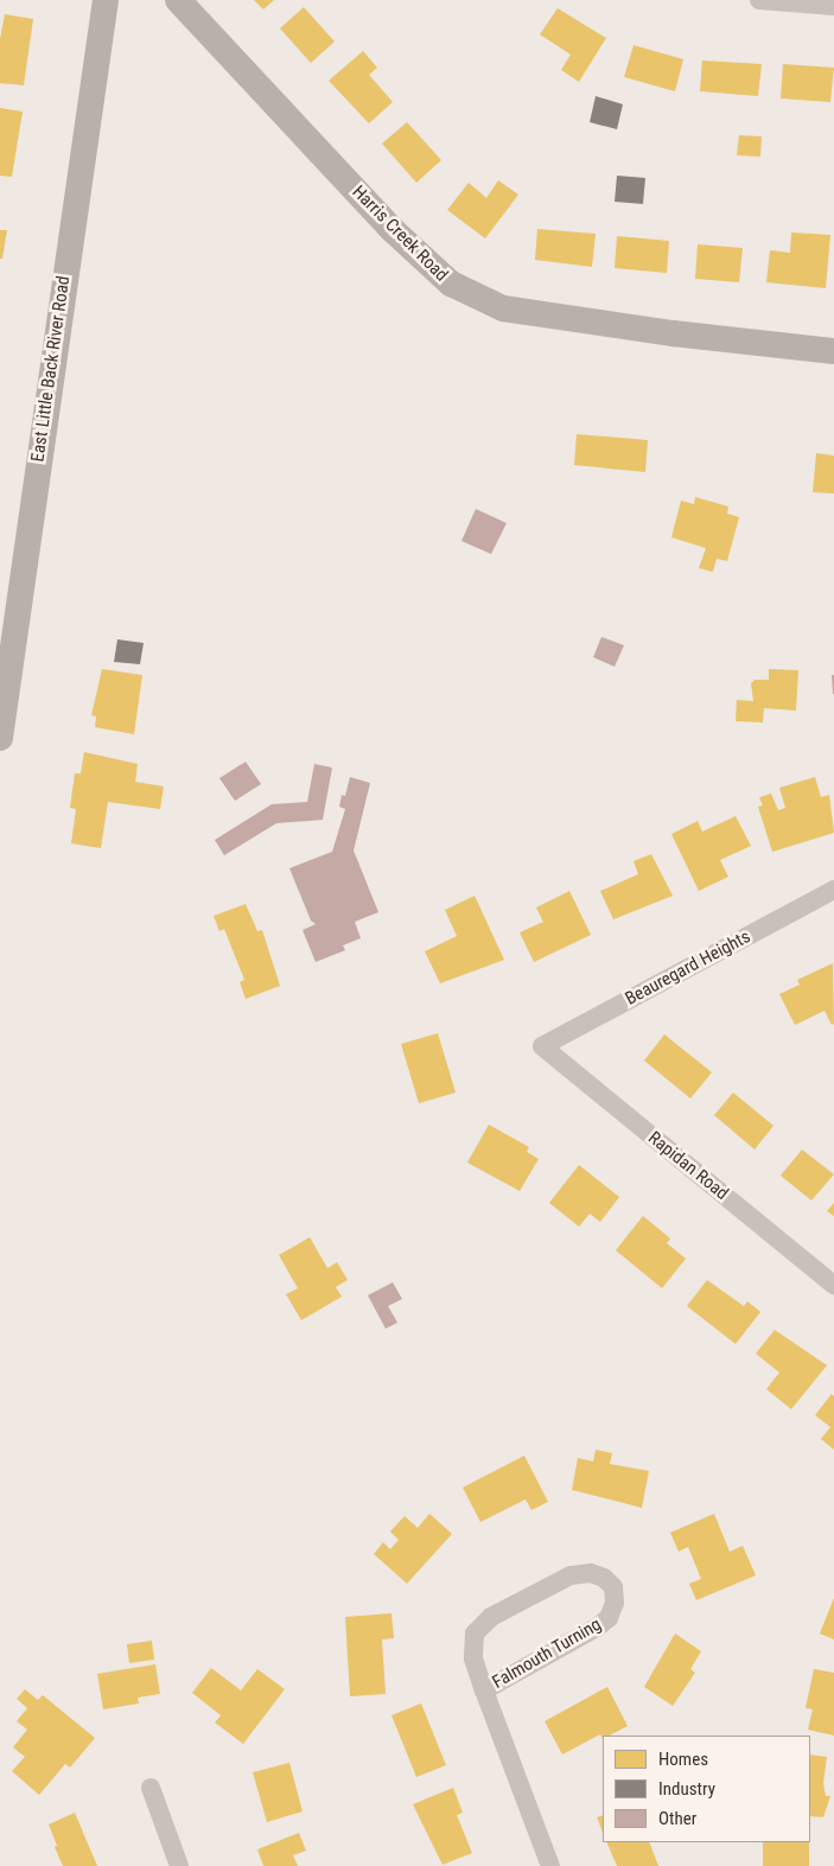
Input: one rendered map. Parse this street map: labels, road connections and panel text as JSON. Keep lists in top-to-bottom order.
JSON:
{
  "streets": {
    "street": [
      "Harris Creek Road",
      "East Little Back River Road",
      "Beauregard Heights",
      "Rapidan Road",
      "Falmouth Turning"
    ]
  },
  "crossings": [
    ["Beauregard Heights", "Rapidan Road"]
  ],
  "legend": ["Homes", "Industry", "Other"]
}
